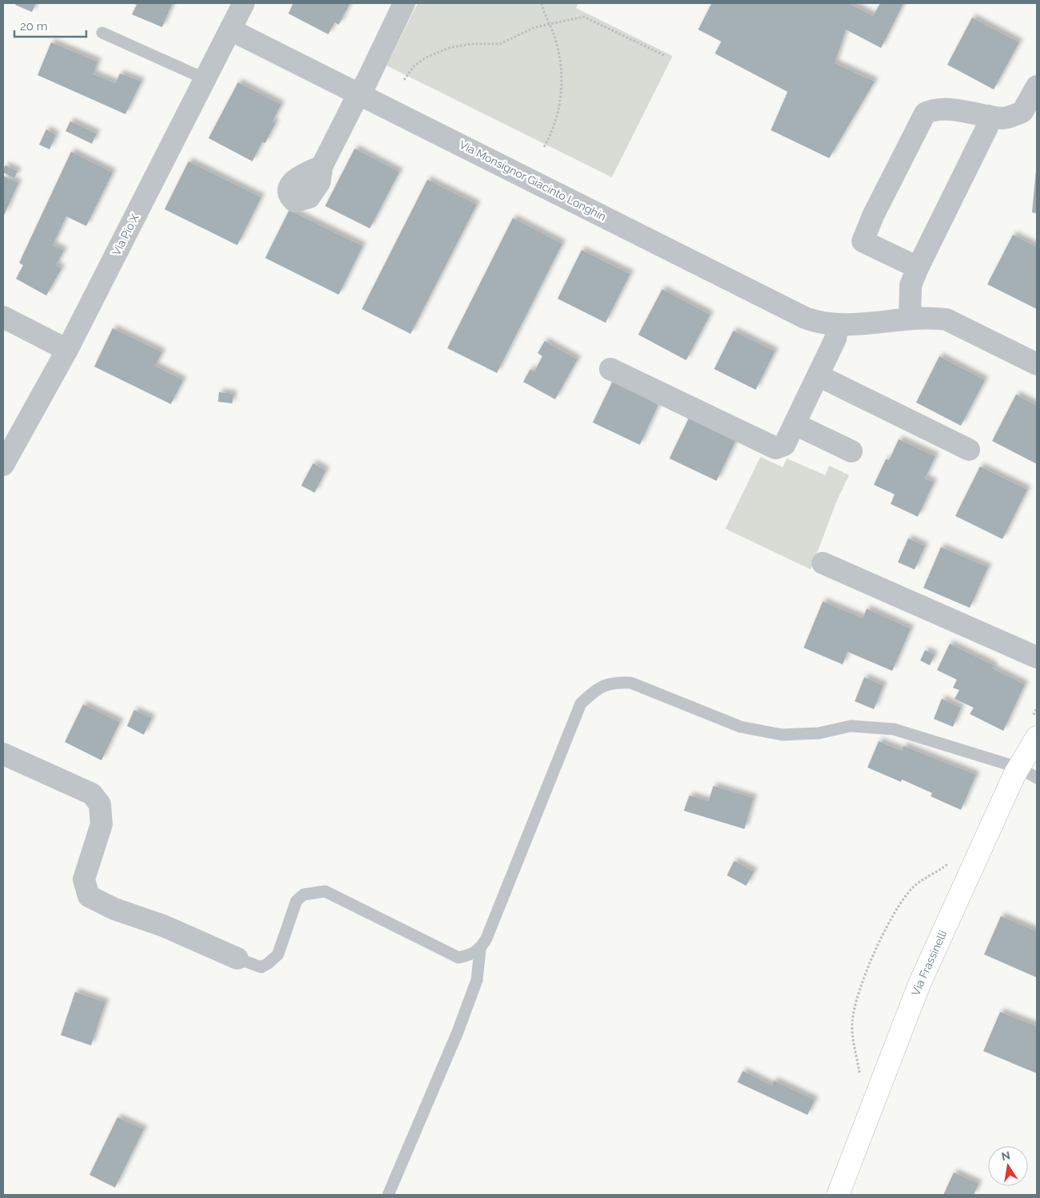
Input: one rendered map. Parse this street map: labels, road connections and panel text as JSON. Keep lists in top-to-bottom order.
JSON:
{
  "streets": {
    "street": ["Via Monsignor Giacinto Longhin", "Via Pio X", "Via Frassinelli"]
  },
  "crossings": [
    ["Via Monsignor Giacinto Longhin", "Via Pio X"]
  ],
  "scale_bar": "20 m",
  "north": "top"
}
